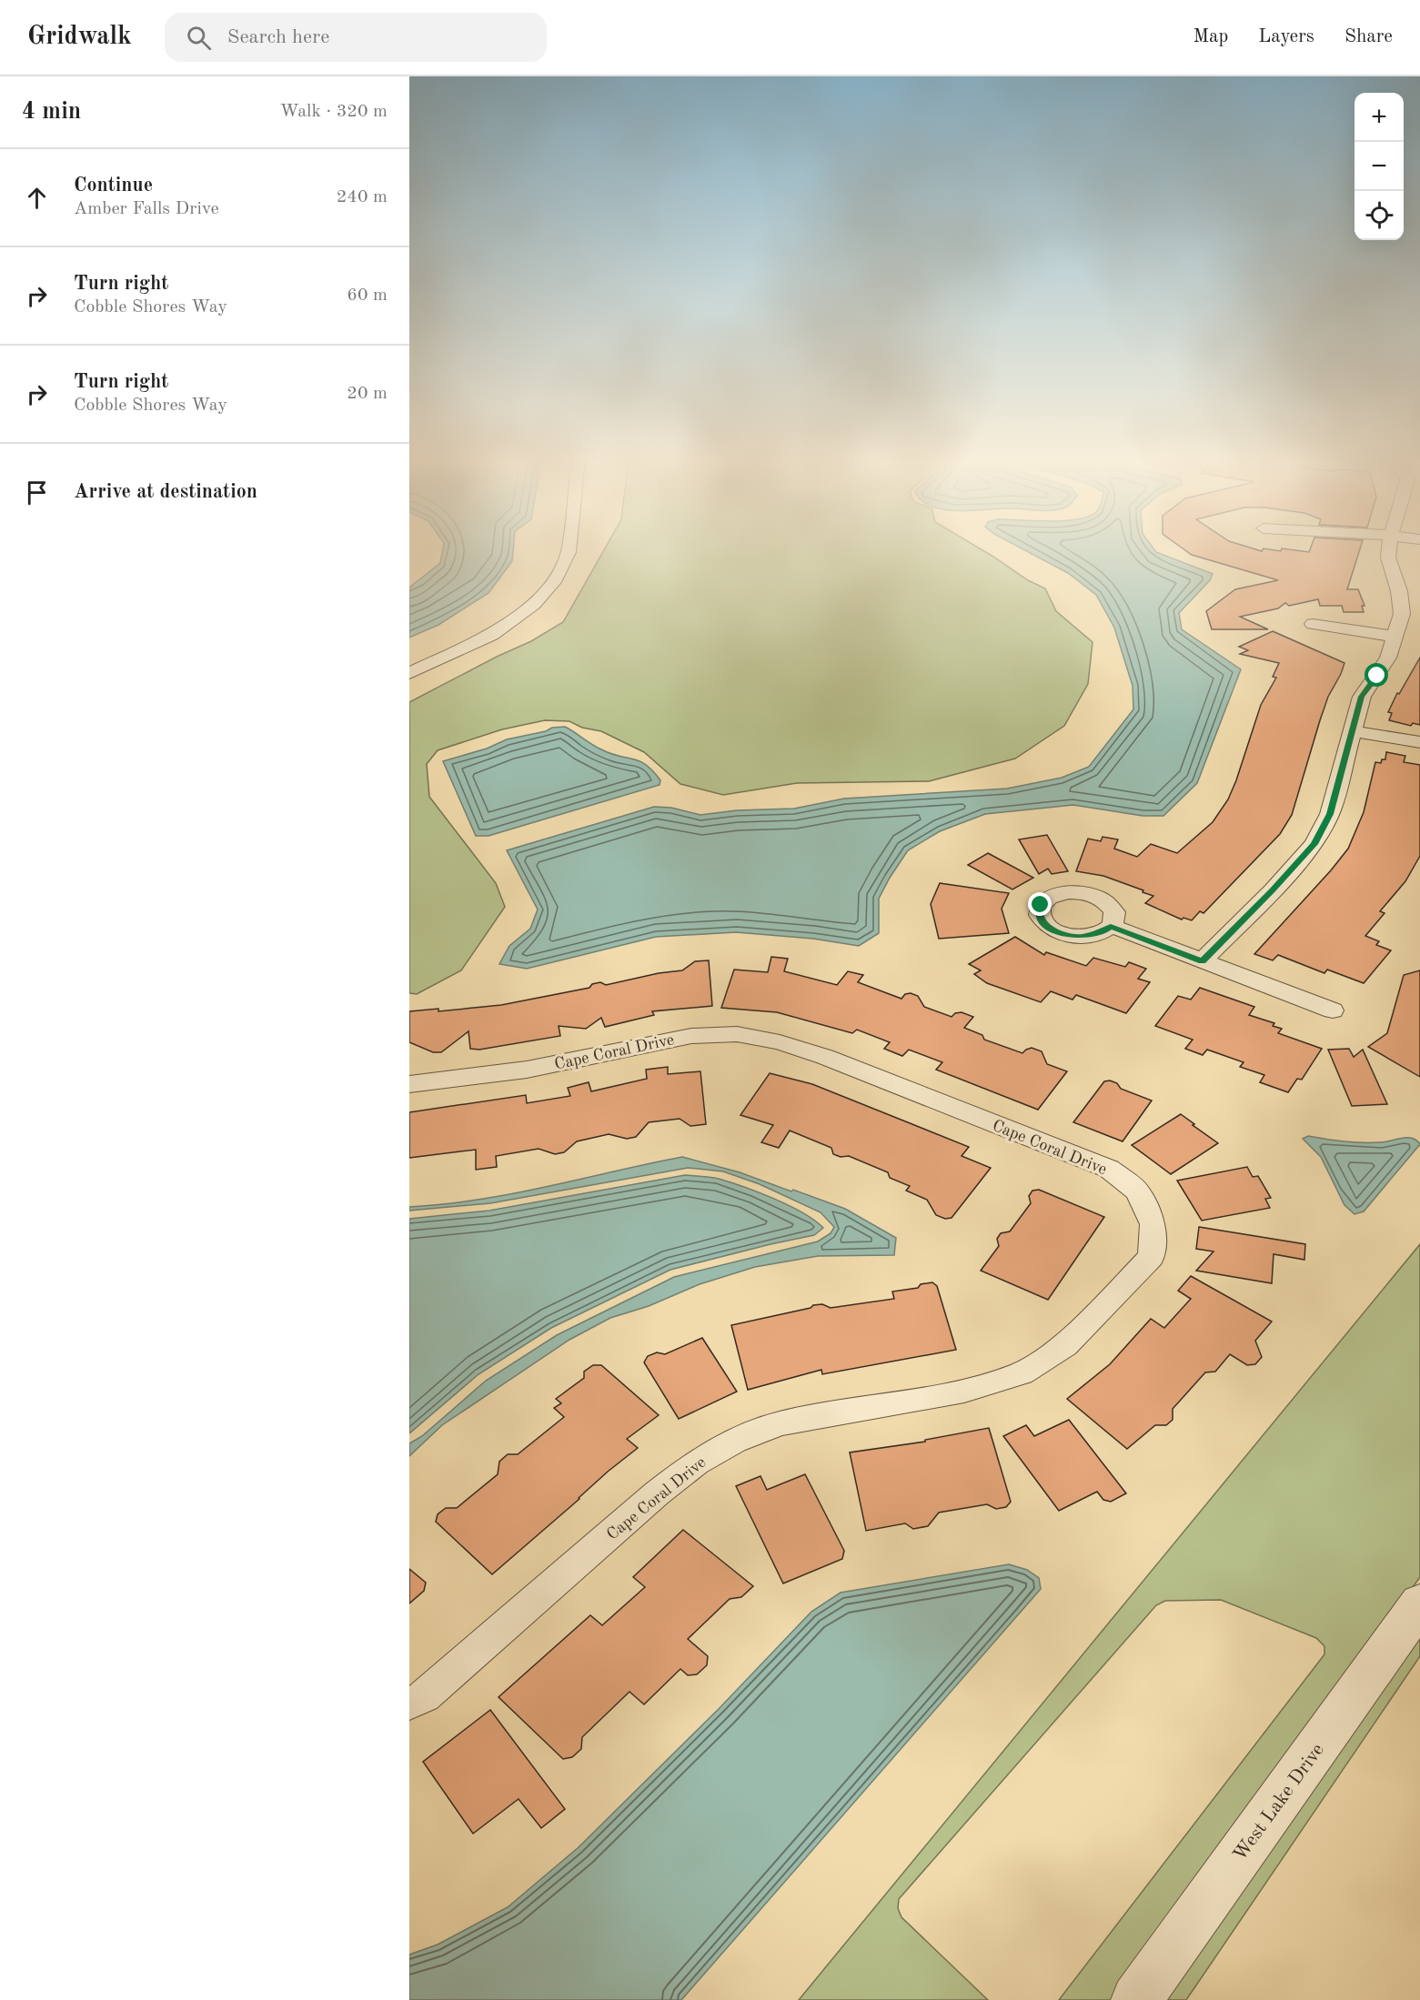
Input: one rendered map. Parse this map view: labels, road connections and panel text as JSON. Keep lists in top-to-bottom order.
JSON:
{
  "streets": {
    "street": ["Cape Coral Drive", "West Lake Drive"]
  },
  "page": {
    "header": "Gridwalk",
    "search": "Search here",
    "nav": ["Map", "Layers", "Share"],
    "heading": ["4 min", "Walk · 320 m"],
    "map_buttons": ["+", "−"],
    "list": [
      ["Continue", "Amber Falls Drive", "240 m"],
      ["Turn right", "Cobble Shores Way", "60 m"],
      ["Turn right", "Cobble Shores Way", "20 m"],
      "Arrive at destination"
    ]
  }
}
